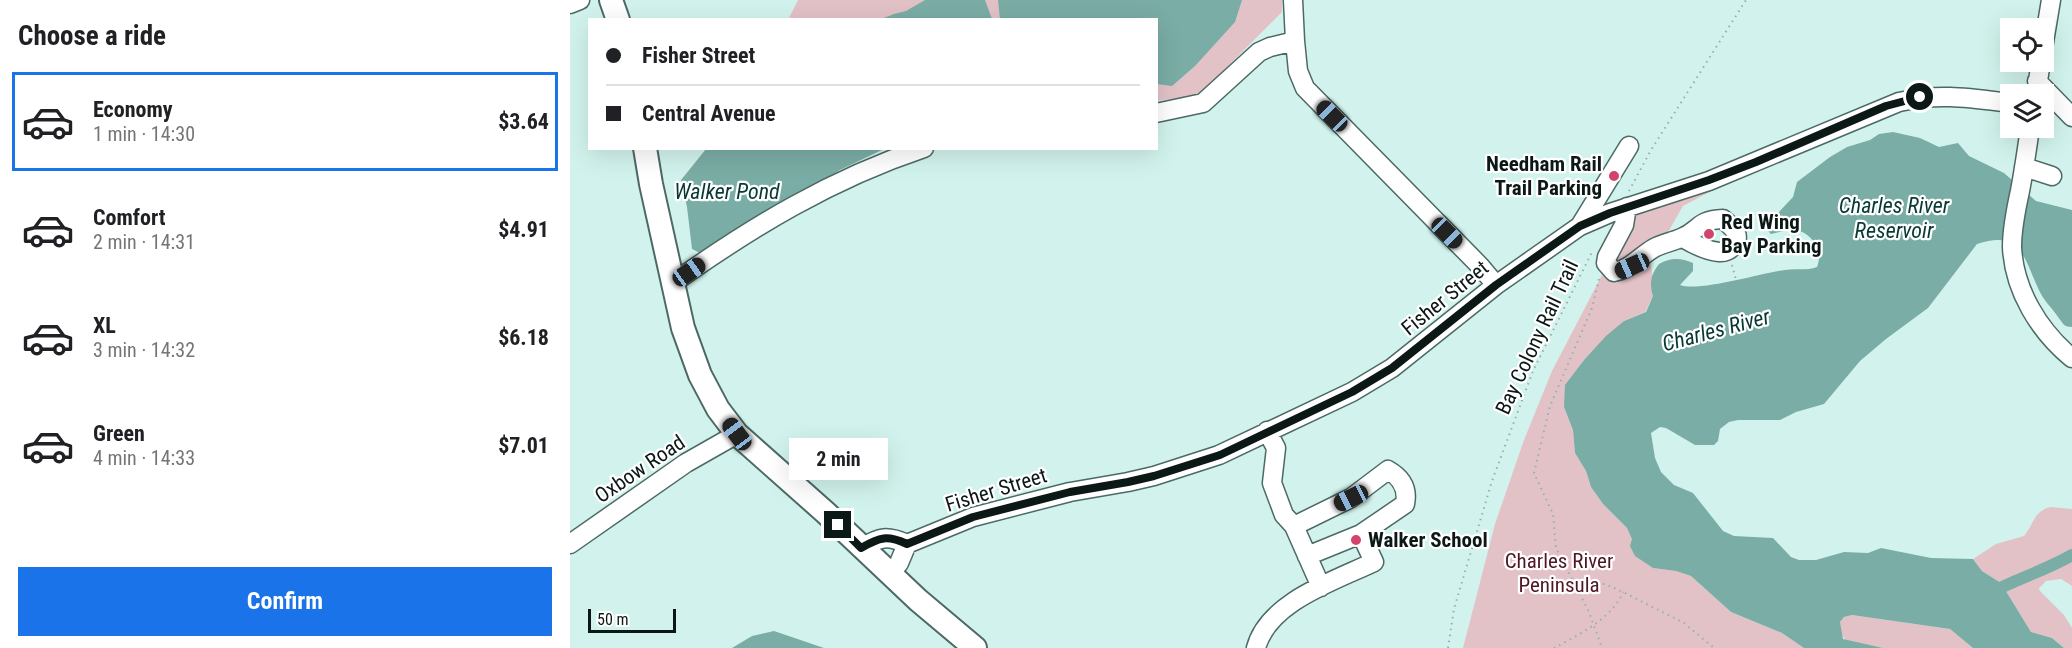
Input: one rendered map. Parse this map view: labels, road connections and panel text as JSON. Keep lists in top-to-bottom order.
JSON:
{
  "streets": {
    "street": ["Fisher Street", "Oxbow Road"],
    "path": ["Bay Colony Rail Trail"]
  },
  "water": ["Walker Pond", "Charles River Reservoir", "Charles River"],
  "parks": ["Charles River Peninsula"],
  "places": ["Needham Rail Trail Parking", "Red Wing Bay Parking", "Walker School"],
  "scale_bar": "50 m",
  "page": {
    "heading": "Choose a ride",
    "banner": ["Fisher Street", "Central Avenue"],
    "list": [
      {
        "name": "Economy",
        "note": "1 min · 14:30",
        "value": "$3.64"
      },
      {
        "name": "Comfort",
        "note": "2 min · 14:31",
        "value": "$4.91"
      },
      {
        "name": "XL",
        "note": "3 min · 14:32",
        "value": "$6.18"
      },
      {
        "name": "Green",
        "note": "4 min · 14:33",
        "value": "$7.01"
      }
    ],
    "bubble": "2 min",
    "buttons": "Confirm",
    "scale": "50 m"
  }
}
